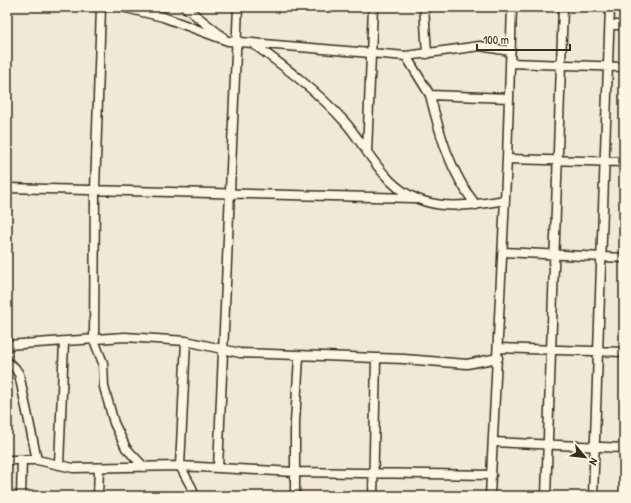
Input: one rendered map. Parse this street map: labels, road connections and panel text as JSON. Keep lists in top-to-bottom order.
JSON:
{
  "scale_bar": "100 m",
  "north": "bottom right"
}
